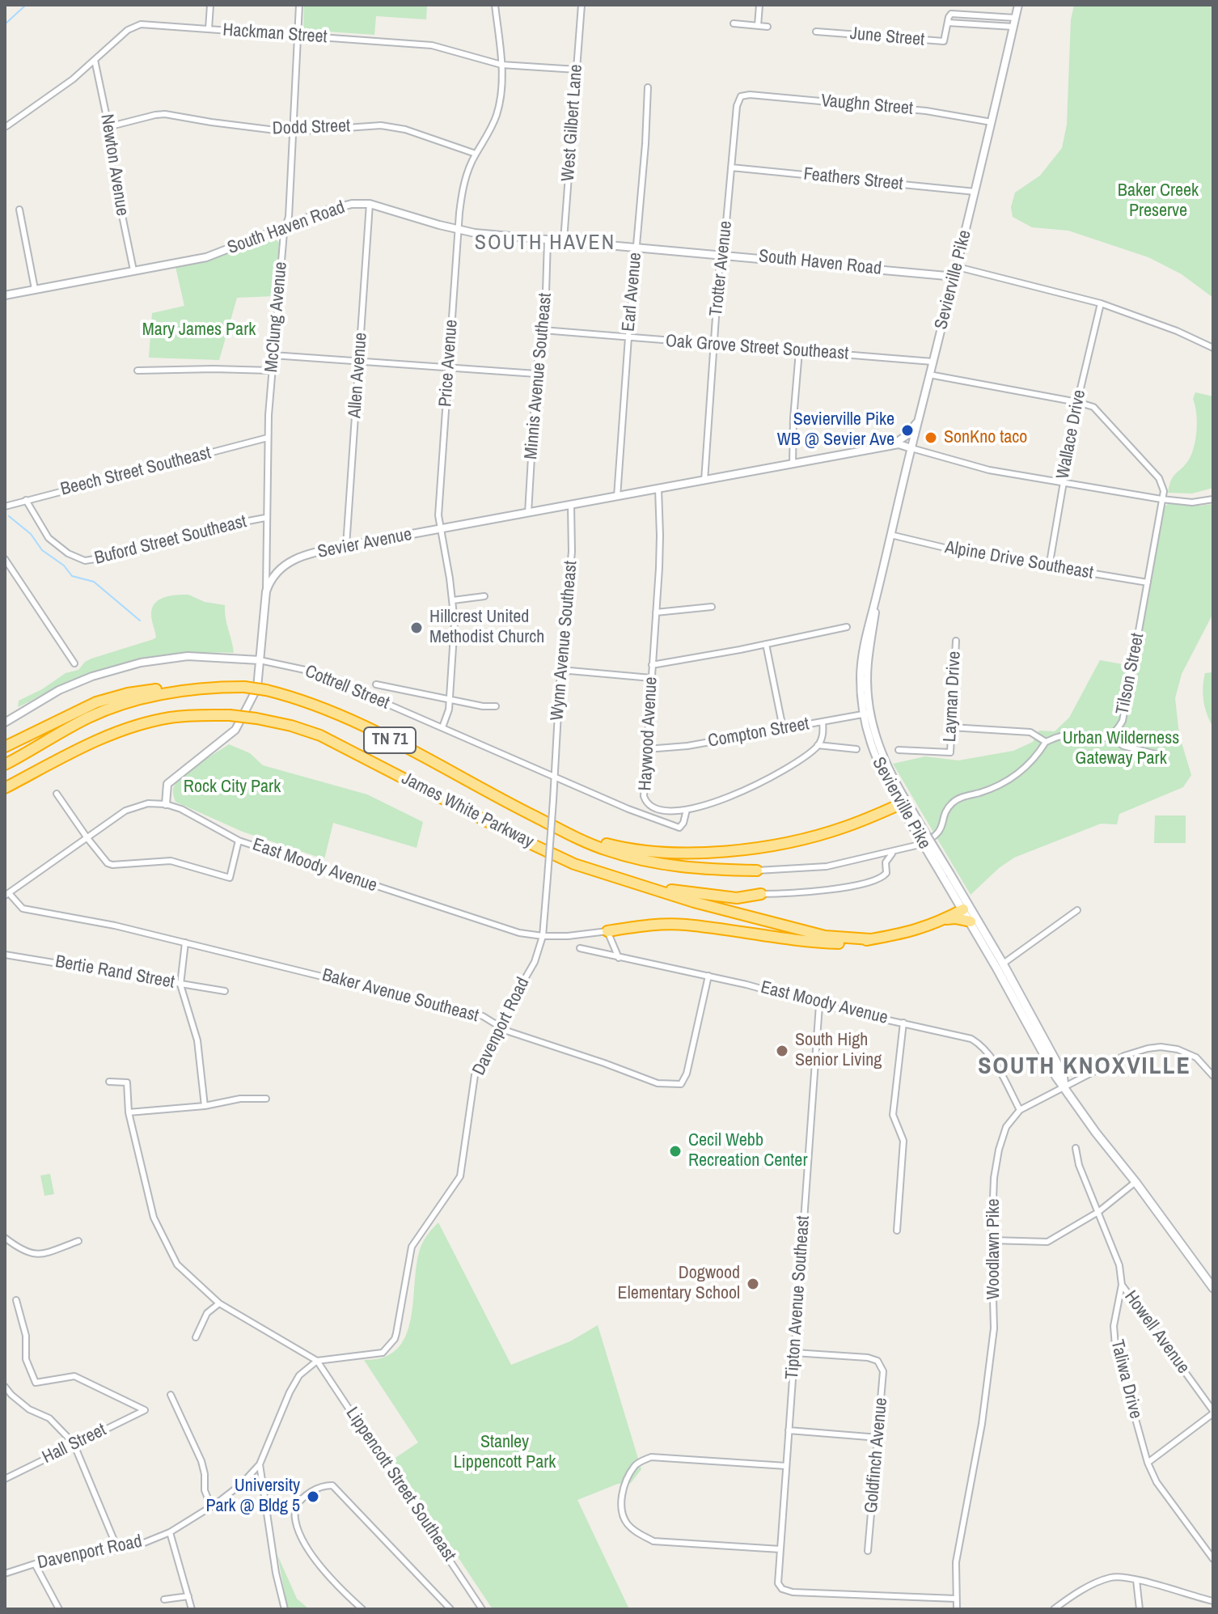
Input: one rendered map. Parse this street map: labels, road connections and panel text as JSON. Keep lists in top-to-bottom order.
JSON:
{
  "streets": {
    "highway": ["TN 71", "James White Parkway"],
    "main road": ["Sevierville Pike"],
    "street": [
      "Hackman Street",
      "June Street",
      "Vaughn Street",
      "West Gilbert Lane",
      "Dodd Street",
      "Newton Avenue",
      "Feathers Street",
      "South Haven Road",
      "Trotter Avenue",
      "Earl Avenue",
      "McClung Avenue",
      "Oak Grove Street Southeast",
      "Price Avenue",
      "Allen Avenue",
      "Minnis Avenue Southeast",
      "Wallace Drive",
      "Beech Street Southeast",
      "Buford Street Southeast",
      "Sevier Avenue",
      "Alpine Drive Southeast",
      "Wynn Avenue Southeast",
      "Tilson Street",
      "Cottrell Street",
      "Layman Drive",
      "Compton Street",
      "Haywood Avenue",
      "East Moody Avenue",
      "Bertie Rand Street",
      "Baker Avenue Southeast",
      "Davenport Road",
      "Woodlawn Pike",
      "Tipton Avenue Southeast",
      "Howell Avenue",
      "Taliwa Drive",
      "Hall Street",
      "Goldfinch Avenue",
      "Lippencott Street Southeast"
    ]
  },
  "crossings": [
    ["Hackman Street", "West Gilbert Lane"],
    ["Hackman Street", "Newton Avenue"],
    ["Hackman Street", "McClung Avenue"],
    ["Hackman Street", "Price Avenue"],
    ["June Street", "Sevierville Pike"],
    ["Vaughn Street", "Trotter Avenue"],
    ["Vaughn Street", "Sevierville Pike"],
    ["West Gilbert Lane", "South Haven Road"],
    ["Dodd Street", "Newton Avenue"],
    ["Dodd Street", "McClung Avenue"],
    ["Dodd Street", "Price Avenue"],
    ["Newton Avenue", "South Haven Road"],
    ["Feathers Street", "Trotter Avenue"],
    ["Feathers Street", "Sevierville Pike"],
    ["South Haven Road", "Trotter Avenue"],
    ["South Haven Road", "Sevierville Pike"],
    ["South Haven Road", "Earl Avenue"],
    ["South Haven Road", "McClung Avenue"],
    ["South Haven Road", "Price Avenue"],
    ["South Haven Road", "Allen Avenue"],
    ["South Haven Road", "Minnis Avenue Southeast"],
    ["Trotter Avenue", "Oak Grove Street Southeast"],
    ["Trotter Avenue", "Sevier Avenue"],
    ["Sevierville Pike", "Oak Grove Street Southeast"],
    ["Sevierville Pike", "Sevier Avenue"],
    ["Sevierville Pike", "Alpine Drive Southeast"],
    ["Sevierville Pike", "Compton Street"],
    ["Earl Avenue", "Oak Grove Street Southeast"],
    ["Earl Avenue", "Sevier Avenue"],
    ["McClung Avenue", "Beech Street Southeast"],
    ["McClung Avenue", "Buford Street Southeast"],
    ["McClung Avenue", "Sevier Avenue"],
    ["Oak Grove Street Southeast", "Minnis Avenue Southeast"],
    ["Price Avenue", "Sevier Avenue"],
    ["Price Avenue", "Cottrell Street"],
    ["Allen Avenue", "Sevier Avenue"],
    ["Minnis Avenue Southeast", "Sevier Avenue"],
    ["Wallace Drive", "Alpine Drive Southeast"],
    ["Wallace Drive", "Tilson Street"],
    ["Beech Street Southeast", "Buford Street Southeast"],
    ["Sevier Avenue", "Wynn Avenue Southeast"],
    ["Sevier Avenue", "Cottrell Street"],
    ["Sevier Avenue", "Haywood Avenue"],
    ["Sevier Avenue", "East Moody Avenue"],
    ["Alpine Drive Southeast", "Tilson Street"],
    ["Wynn Avenue Southeast", "Cottrell Street"],
    ["Wynn Avenue Southeast", "Davenport Road"],
    ["Cottrell Street", "Haywood Avenue"],
    ["Compton Street", "Haywood Avenue"],
    ["East Moody Avenue", "Baker Avenue Southeast"],
    ["East Moody Avenue", "Davenport Road"],
    ["East Moody Avenue", "Woodlawn Pike"],
    ["East Moody Avenue", "Tipton Avenue Southeast"],
    ["Baker Avenue Southeast", "Davenport Road"],
    ["Davenport Road", "Lippencott Street Southeast"],
    ["Woodlawn Pike", "Tipton Avenue Southeast"],
    ["Tipton Avenue Southeast", "Goldfinch Avenue"],
    ["Howell Avenue", "Taliwa Drive"]
  ],
  "districts": ["SOUTH HAVEN", "SOUTH KNOXVILLE"],
  "parks": [
    "Baker Creek Preserve",
    "Mary James Park",
    "Urban Wilderness Gateway Park",
    "Rock City Park",
    "Stanley Lippencott Park"
  ],
  "places": [
    "Sevierville Pike WB @ Sevier Ave",
    "SonKno taco",
    "Hillcrest United Methodist Church",
    "South High Senior Living",
    "Cecil Webb Recreation Center",
    "Dogwood Elementary School",
    "University Park @ Bldg 5"
  ]
}
